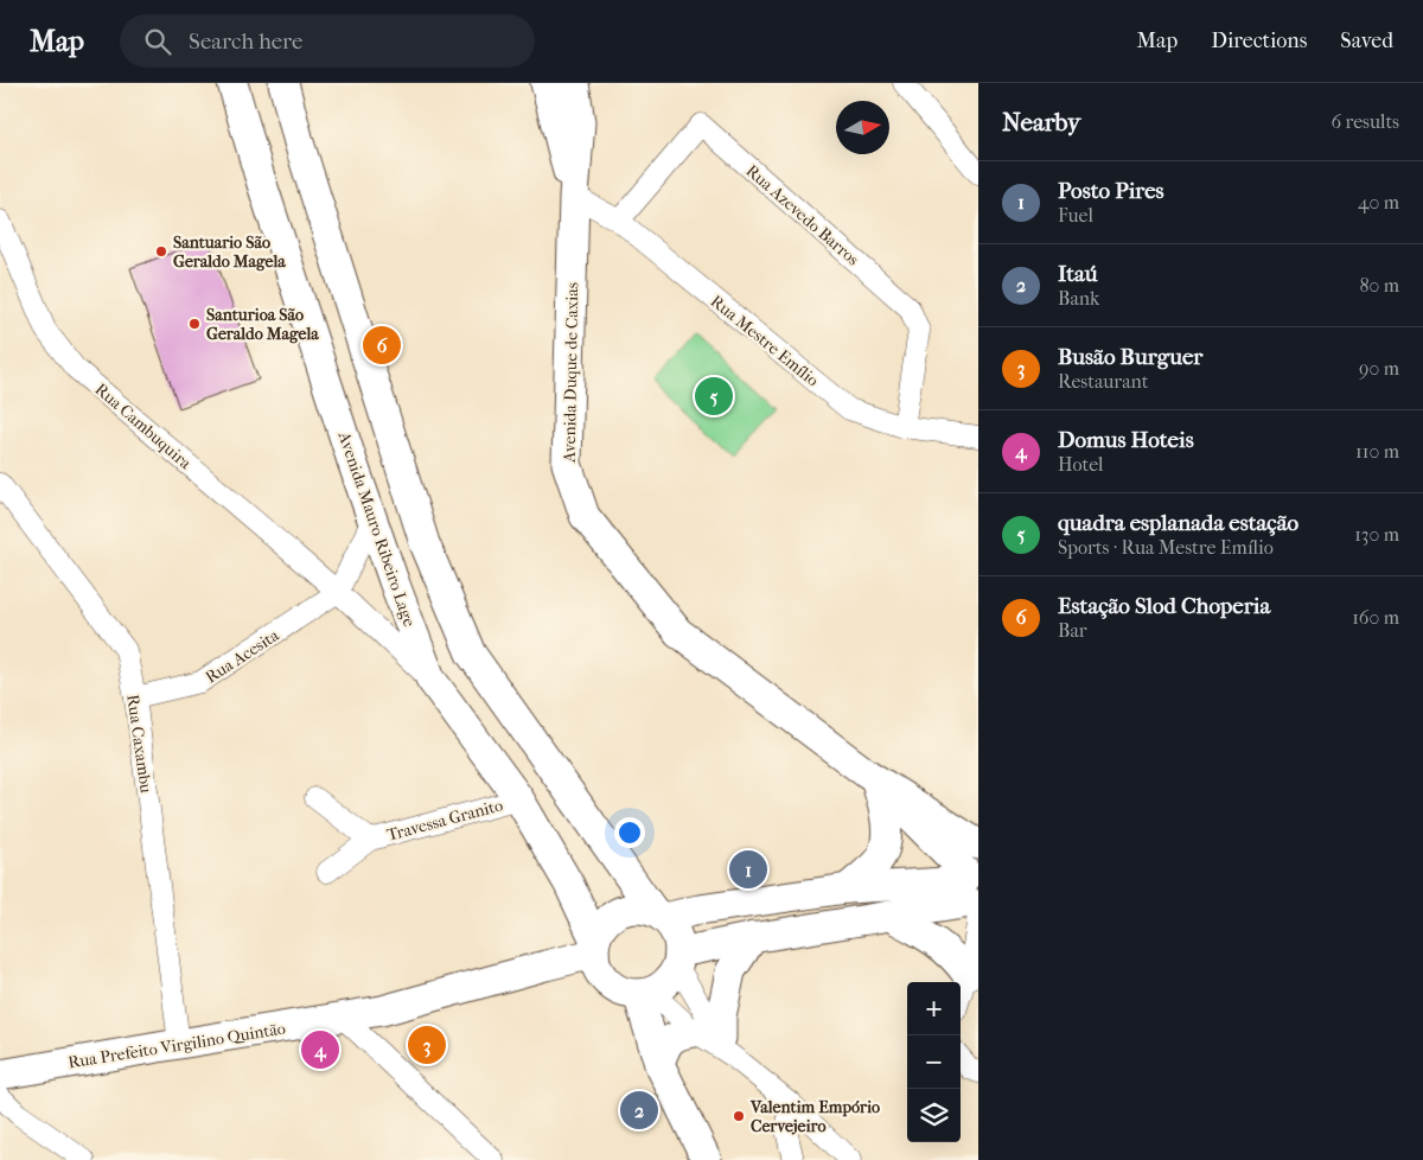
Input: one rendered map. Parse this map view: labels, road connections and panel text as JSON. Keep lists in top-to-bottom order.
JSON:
{
  "streets": {
    "street": [
      "Rua Azevedo Barros",
      "Rua Mestre Emílio",
      "Avenida Duque de Caxias",
      "Rua Cambuquira",
      "Avenida Mauro Ribeiro Lage",
      "Rua Acesita",
      "Rua Caxambu",
      "Travessa Granito",
      "Rua Prefeito Virgilino Quintão"
    ]
  },
  "crossings": [
    ["Rua Azevedo Barros", "Rua Mestre Emílio"],
    ["Rua Mestre Emílio", "Avenida Duque de Caxias"],
    ["Rua Cambuquira", "Avenida Mauro Ribeiro Lage"],
    ["Rua Cambuquira", "Rua Acesita"],
    ["Avenida Mauro Ribeiro Lage", "Travessa Granito"],
    ["Avenida Mauro Ribeiro Lage", "Rua Prefeito Virgilino Quintão"],
    ["Rua Acesita", "Rua Caxambu"],
    ["Rua Caxambu", "Rua Prefeito Virgilino Quintão"]
  ],
  "places": ["Santuario São Geraldo Magela", "Santurioa São Geraldo Magela", "Valentim Empório Cervejeiro"],
  "north": "right",
  "page": {
    "header": "Map",
    "search": "Search here",
    "nav": ["Map", "Directions", "Saved"],
    "heading": ["Nearby", "6 results"],
    "list": [
      {
        "mark": "1",
        "name": "Posto Pires",
        "note": "Fuel",
        "value": "40 m"
      },
      {
        "mark": "2",
        "name": "Itaú",
        "note": "Bank",
        "value": "80 m"
      },
      {
        "mark": "3",
        "name": "Busão Burguer",
        "note": "Restaurant",
        "value": "90 m"
      },
      {
        "mark": "4",
        "name": "Domus Hoteis",
        "note": "Hotel",
        "value": "110 m"
      },
      {
        "mark": "5",
        "name": "quadra esplanada estação",
        "note": "Sports · Rua Mestre Emílio",
        "value": "130 m"
      },
      {
        "mark": "6",
        "name": "Estação Slod Choperia",
        "note": "Bar",
        "value": "160 m"
      }
    ],
    "pins": [
      "6",
      "5",
      "1",
      "3",
      "4",
      "2"
    ],
    "map_buttons": ["+", "−"]
  }
}
